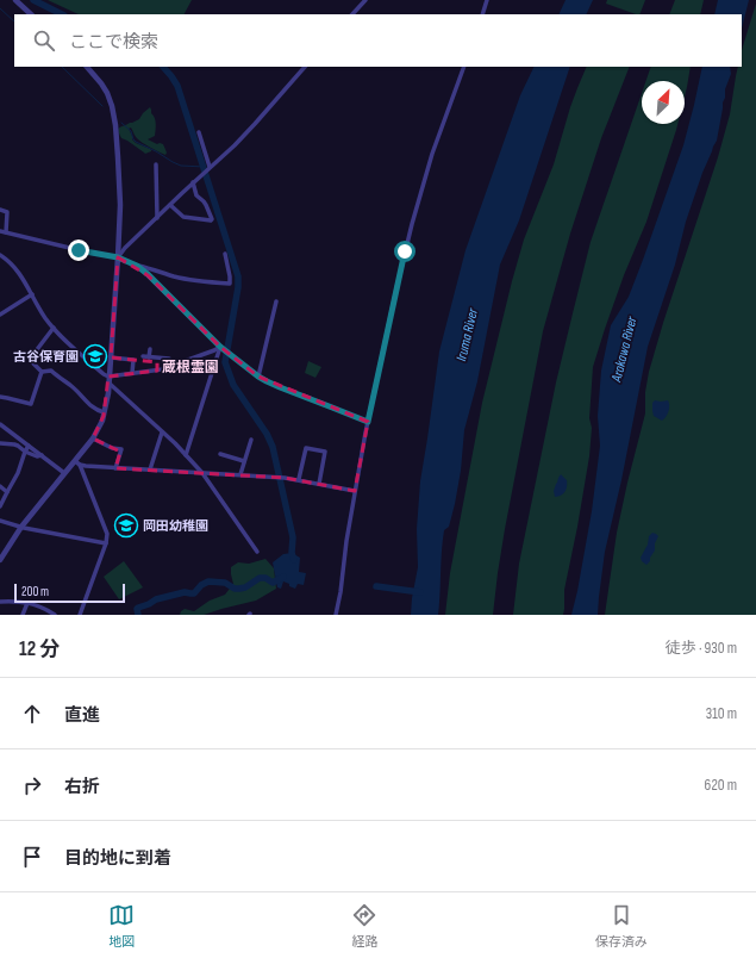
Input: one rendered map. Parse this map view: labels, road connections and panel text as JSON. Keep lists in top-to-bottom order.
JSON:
{
  "districts": ["蔵根霊園"],
  "water": ["Iruma River", "Arakawa River"],
  "places": {
    "school or university": ["古谷保育園", "岡田幼稚園"]
  },
  "scale_bar": "200 m",
  "north": "top right",
  "page": {
    "search": "ここで検索",
    "scale": "200 m",
    "heading": ["12 分", "徒歩 · 930 m"],
    "list": [
      ["直進", "310 m"],
      ["右折", "620 m"],
      "目的地に到着"
    ],
    "nav": ["地図", "経路", "保存済み"]
  }
}
